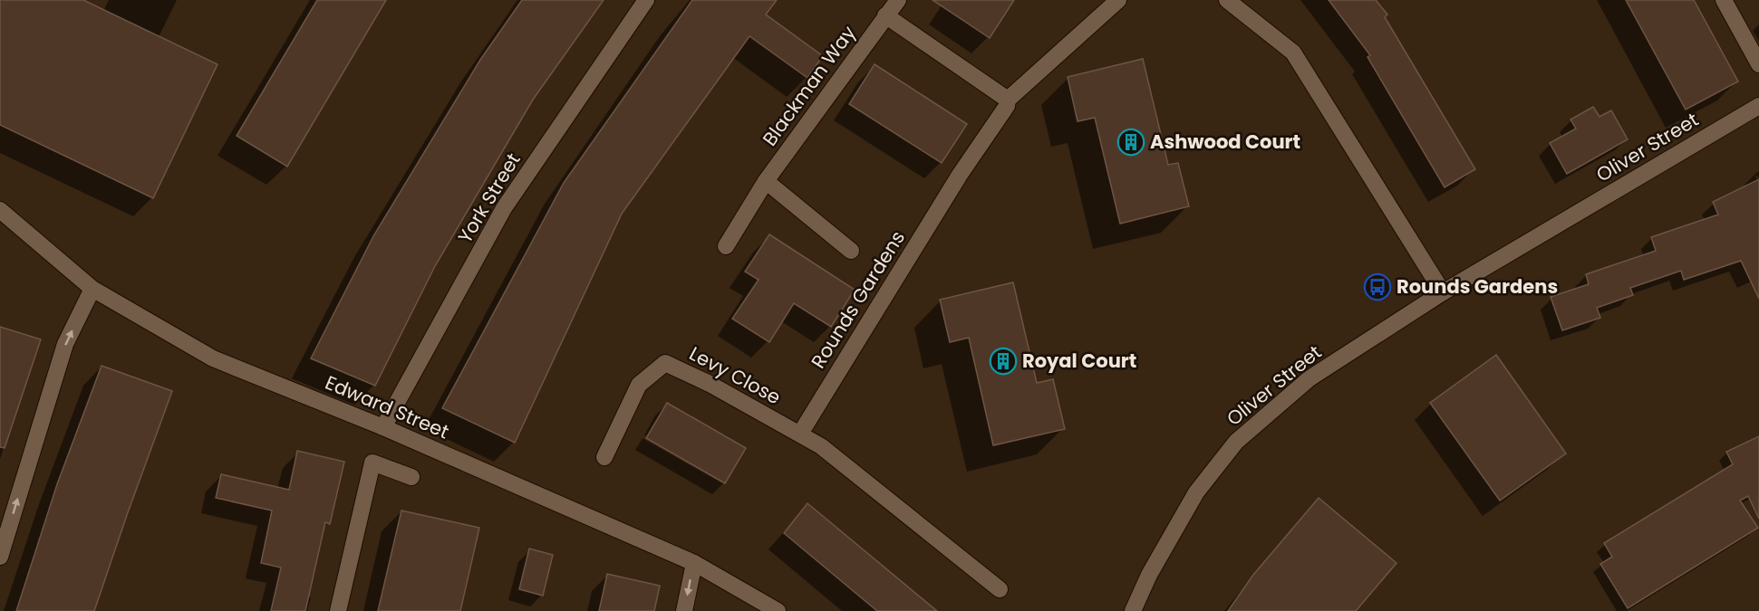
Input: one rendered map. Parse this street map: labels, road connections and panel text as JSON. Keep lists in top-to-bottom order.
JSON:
{
  "streets": {
    "street": [
      "Blackman Way",
      "Oliver Street",
      "York Street",
      "Rounds Gardens",
      "Levy Close",
      "Edward Street"
    ]
  },
  "crossings": [
    ["York Street", "Edward Street"],
    ["Rounds Gardens", "Levy Close"]
  ],
  "places": {
    "building": ["Ashwood Court", "Royal Court"],
    "bus stop": ["Rounds Gardens"]
  }
}
